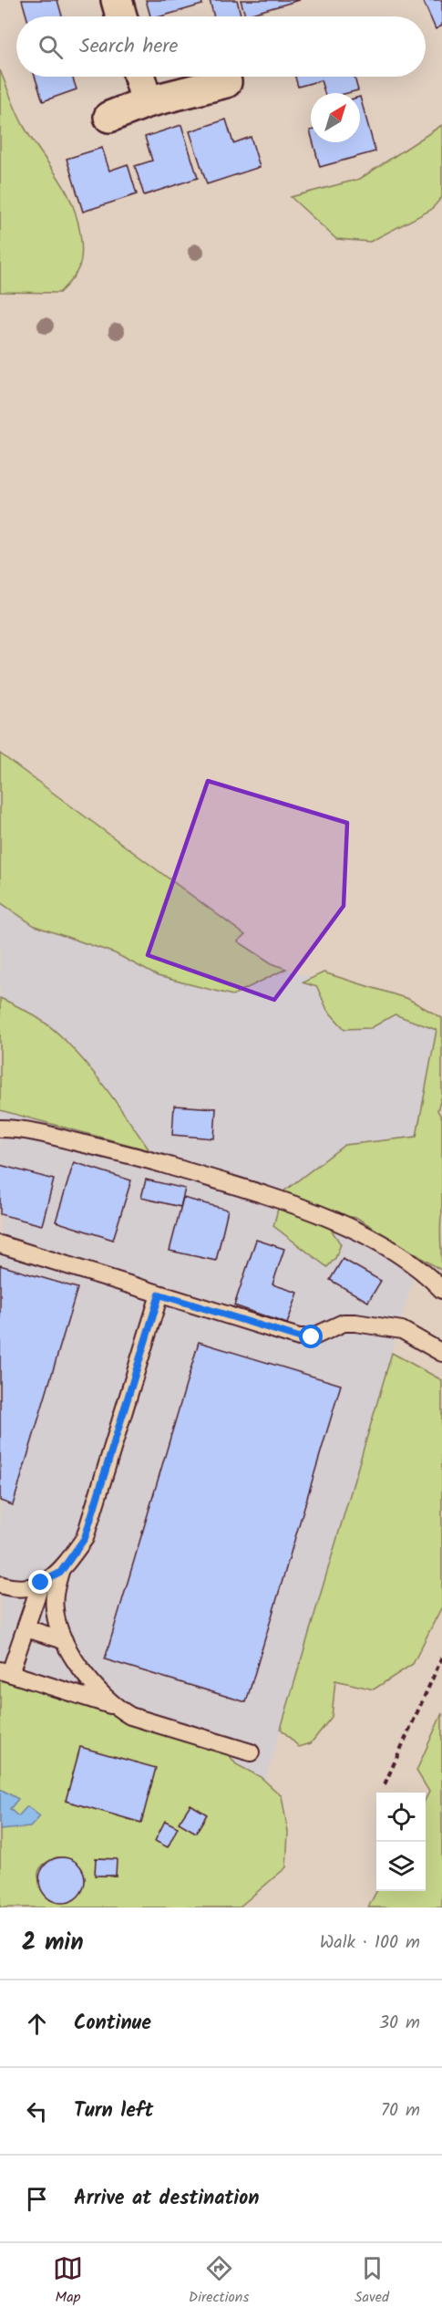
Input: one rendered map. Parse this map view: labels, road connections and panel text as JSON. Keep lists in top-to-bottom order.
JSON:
{
  "north": "top right",
  "page": {
    "search": "Search here",
    "heading": ["2 min", "Walk · 100 m"],
    "list": [
      ["Continue", "30 m"],
      ["Turn left", "70 m"],
      "Arrive at destination"
    ],
    "nav": ["Map", "Directions", "Saved"]
  }
}
